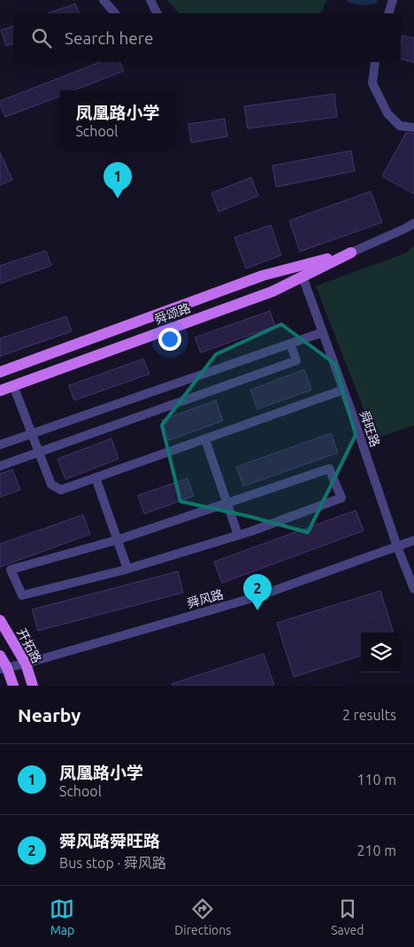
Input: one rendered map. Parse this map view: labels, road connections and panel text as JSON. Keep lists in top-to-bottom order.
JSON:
{
  "streets": {
    "main road": ["舜颂路", "开拓路"],
    "street": ["舜旺路", "舜风路"]
  },
  "crossings": [
    ["舜颂路", "舜旺路"],
    ["舜旺路", "舜风路"],
    ["舜风路", "开拓路"]
  ],
  "page": {
    "search": "Search here",
    "popup": ["凤凰路小学", "School"],
    "pins": ["1", "2"],
    "heading": ["Nearby", "2 results"],
    "list": [
      {
        "mark": "1",
        "name": "凤凰路小学",
        "note": "School",
        "value": "110 m"
      },
      {
        "mark": "2",
        "name": "舜风路舜旺路",
        "note": "Bus stop · 舜风路",
        "value": "210 m"
      }
    ],
    "nav": ["Map", "Directions", "Saved"]
  }
}
